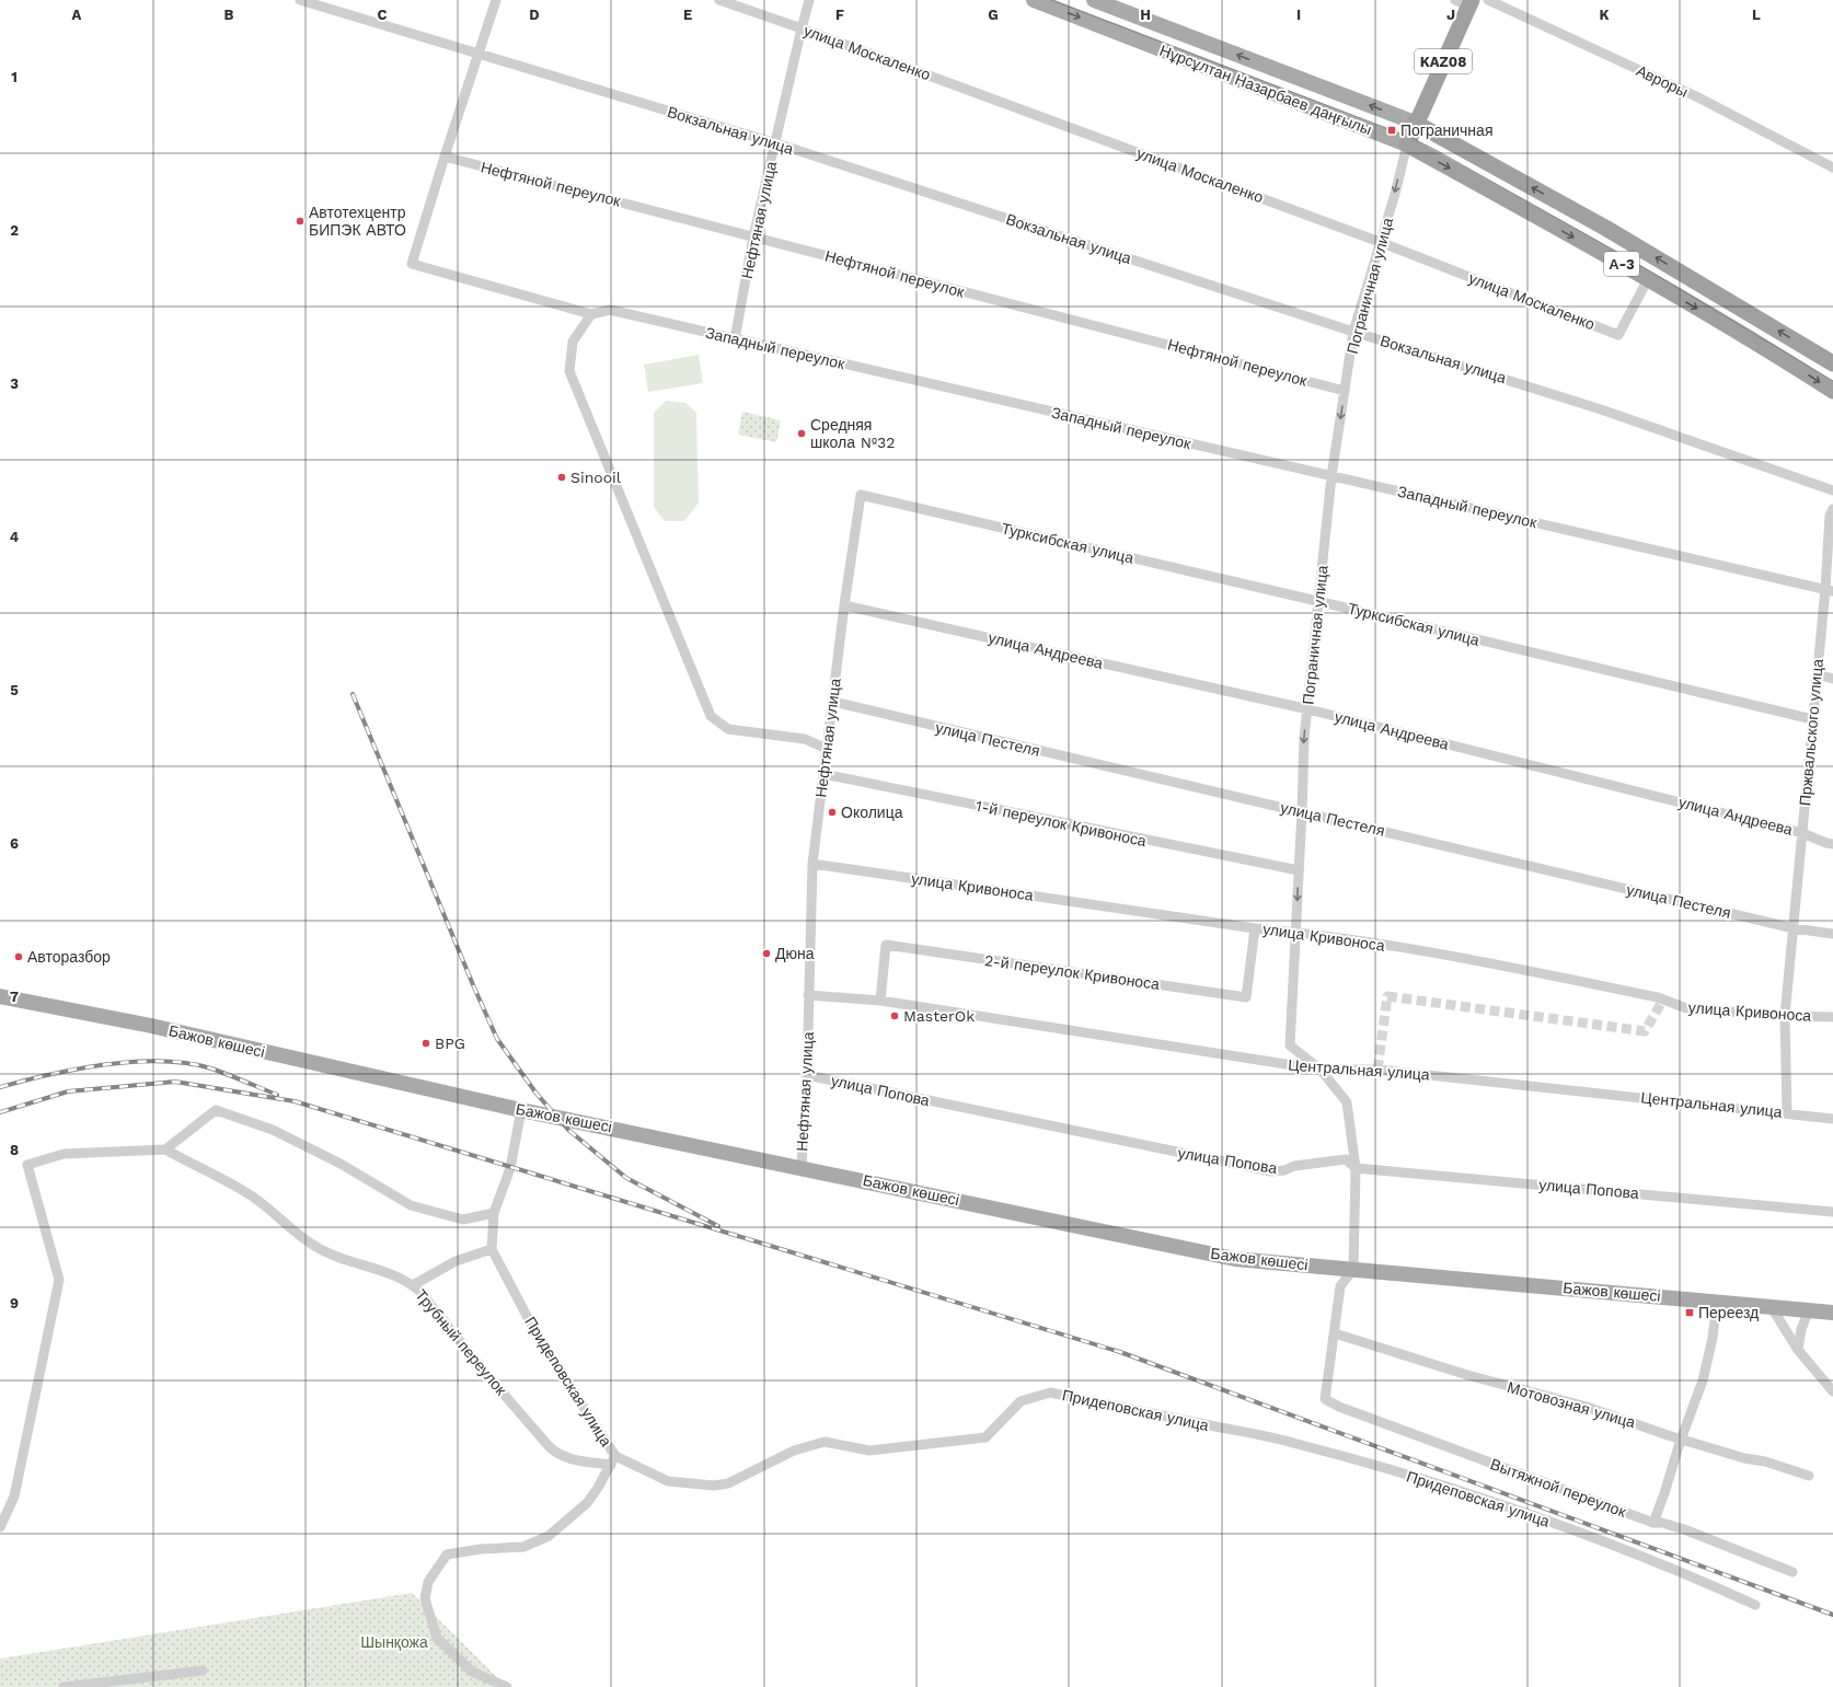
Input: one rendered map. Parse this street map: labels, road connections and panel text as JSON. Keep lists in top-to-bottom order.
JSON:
{
  "streets": {
    "highway": [
      "KAZ08",
      "Нұрсұлтан Назарбаев даңғылы",
      "А-3",
      "Пограничная улица"
    ],
    "main road": ["Бажов көшесі"],
    "street": [
      "улица Москаленко",
      "Авроры",
      "Вокзальная улица",
      "Нефтяной переулок",
      "Нефтяная улица",
      "Западный переулок",
      "Турксибская улица",
      "улица Андреева",
      "Пржвальского улица",
      "улица Пестеля",
      "1-й переулок Кривоноса",
      "улица Кривоноса",
      "2-й переулок Кривоноса",
      "Центральная улица",
      "улица Попова",
      "Трубный переулок",
      "Придеповская улица",
      "Мотовозная улица",
      "Вытяжной переулок"
    ]
  },
  "crossings": [
    ["улица Москаленко", "Нұрсұлтан Назарбаев даңғылы"],
    ["улица Москаленко", "Нефтяная улица"],
    ["улица Москаленко", "Пограничная улица"],
    ["Нұрсұлтан Назарбаев даңғылы", "Пограничная улица"],
    ["Вокзальная улица", "Нефтяная улица"],
    ["Вокзальная улица", "Пограничная улица"],
    ["Нефтяной переулок", "Нефтяная улица"],
    ["Нефтяной переулок", "Пограничная улица"],
    ["Нефтяной переулок", "Западный переулок"],
    ["Нефтяная улица", "Западный переулок"],
    ["Нефтяная улица", "Турксибская улица"],
    ["Нефтяная улица", "улица Андреева"],
    ["Нефтяная улица", "улица Пестеля"],
    ["Нефтяная улица", "1-й переулок Кривоноса"],
    ["Нефтяная улица", "улица Кривоноса"],
    ["Нефтяная улица", "Бажов көшесі"],
    ["Нефтяная улица", "Центральная улица"],
    ["Нефтяная улица", "улица Попова"],
    ["Пограничная улица", "Западный переулок"],
    ["Пограничная улица", "Турксибская улица"],
    ["Пограничная улица", "улица Андреева"],
    ["Пограничная улица", "улица Пестеля"],
    ["Пограничная улица", "1-й переулок Кривоноса"],
    ["Пограничная улица", "улица Кривоноса"],
    ["Пограничная улица", "Бажов көшесі"],
    ["Пограничная улица", "Центральная улица"],
    ["Пограничная улица", "улица Попова"],
    ["Западный переулок", "Пржвальского улица"],
    ["Турксибская улица", "Пржвальского улица"],
    ["улица Андреева", "Пржвальского улица"],
    ["Пржвальского улица", "улица Пестеля"],
    ["Пржвальского улица", "улица Кривоноса"],
    ["Пржвальского улица", "Центральная улица"],
    ["улица Кривоноса", "2-й переулок Кривоноса"],
    ["2-й переулок Кривоноса", "Центральная улица"],
    ["Трубный переулок", "Придеповская улица"],
    ["Мотовозная улица", "Вытяжной переулок"]
  ],
  "parks": ["Шынқожа"],
  "places": {
    "transit": ["Пограничная", "Переезд"],
    "other": [
      "Автотехцентр БИПЭК АВТО",
      "Средняя школа №32",
      "Sinooil",
      "Околица",
      "Дюна",
      "Авторазбор",
      "MasterOk",
      "BPG"
    ]
  },
  "grid": {
    "columns": [
      "A",
      "B",
      "C",
      "D",
      "E",
      "F",
      "G",
      "H",
      "I",
      "J",
      "K",
      "L"
    ],
    "rows": [
      "1",
      "2",
      "3",
      "4",
      "5",
      "6",
      "7",
      "8",
      "9"
    ]
  }
}
